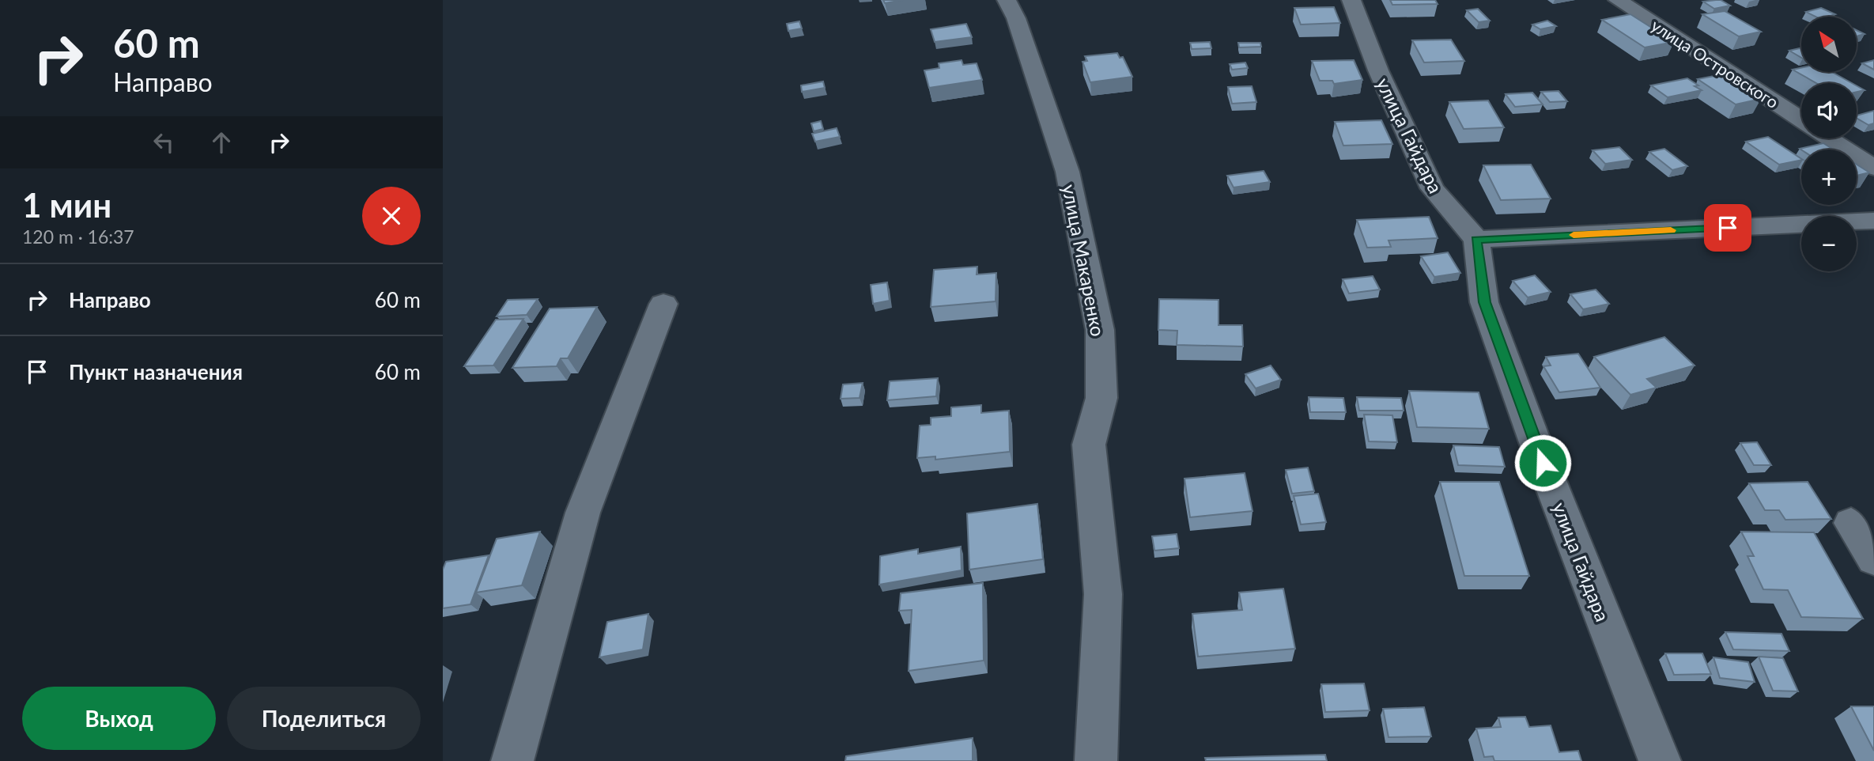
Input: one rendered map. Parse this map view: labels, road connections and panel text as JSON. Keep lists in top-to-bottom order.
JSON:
{
  "streets": {
    "street": ["улица Островского", "улица Гайдара", "улица Макаренко"]
  },
  "north": "top left",
  "page": {
    "turn": ["60 m", "Направо"],
    "map_buttons": ["+", "−"],
    "heading": ["1 мин", "120 m · 16:37"],
    "list": [
      {
        "name": "Направо",
        "value": "60 m"
      },
      {
        "name": "Пункт назначения",
        "value": "60 m"
      }
    ],
    "buttons": ["Выход", "Поделиться"]
  }
}
